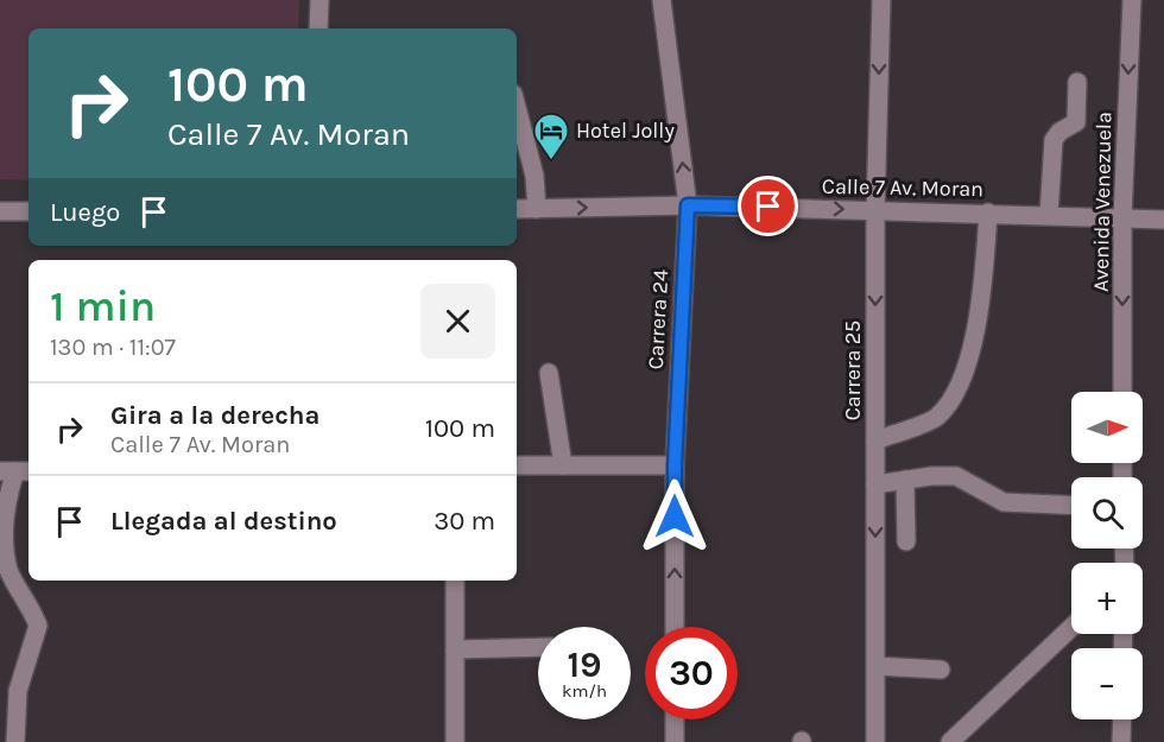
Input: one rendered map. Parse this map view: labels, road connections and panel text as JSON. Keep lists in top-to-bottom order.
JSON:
{
  "streets": {
    "street": [
      "Calle 7 Av. Moran",
      "Avenida Venezuela",
      "Carrera 24",
      "Carrera 25"
    ]
  },
  "crossings": [
    ["Calle 7 Av. Moran", "Avenida Venezuela"],
    ["Calle 7 Av. Moran", "Carrera 24"],
    ["Calle 7 Av. Moran", "Carrera 25"]
  ],
  "one_way": ["Calle 7 Av. Moran", "Carrera 24", "Carrera 25"],
  "places": {
    "hotel": ["Hotel Jolly"]
  },
  "north": "right",
  "page": {
    "turn": ["100 m", "Calle 7 Av. Moran"],
    "then": "Luego",
    "heading": ["1 min", "130 m · 11:07"],
    "list": [
      {
        "name": "Gira a la derecha",
        "note": "Calle 7 Av. Moran",
        "value": "100 m"
      },
      {
        "name": "Llegada al destino",
        "value": "30 m"
      }
    ],
    "map_buttons": ["+", "−"],
    "speed": "19 km/h",
    "limit": "30"
  }
}
